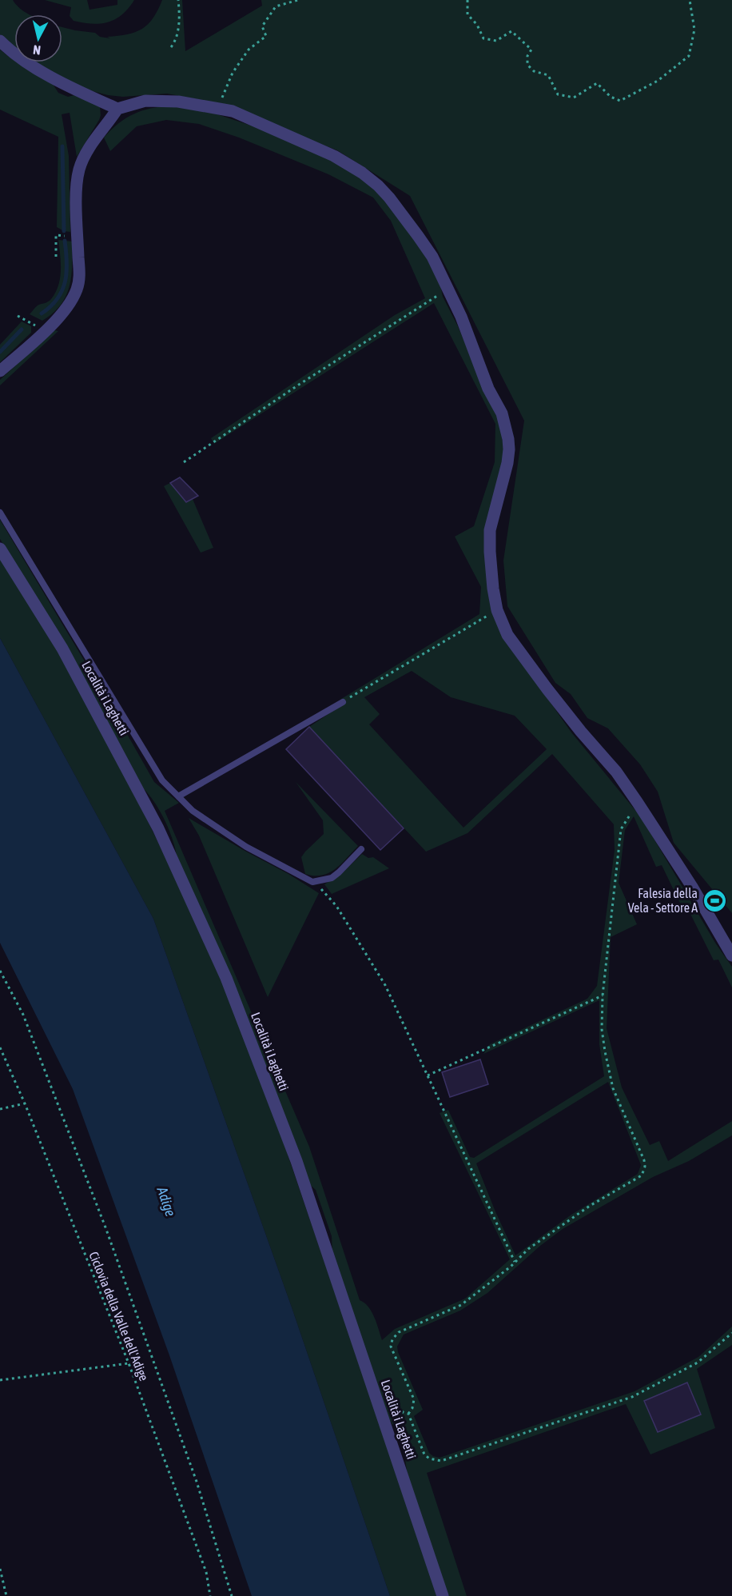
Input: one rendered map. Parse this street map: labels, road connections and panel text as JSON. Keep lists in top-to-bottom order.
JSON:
{
  "streets": {
    "street": ["Località i Laghetti"],
    "path": ["Ciclovia della Valle dell'Adige"]
  },
  "water": ["Adige"],
  "places": {
    "sports": ["Falesia della Vela - Settore A"]
  },
  "north": "bottom"
}
